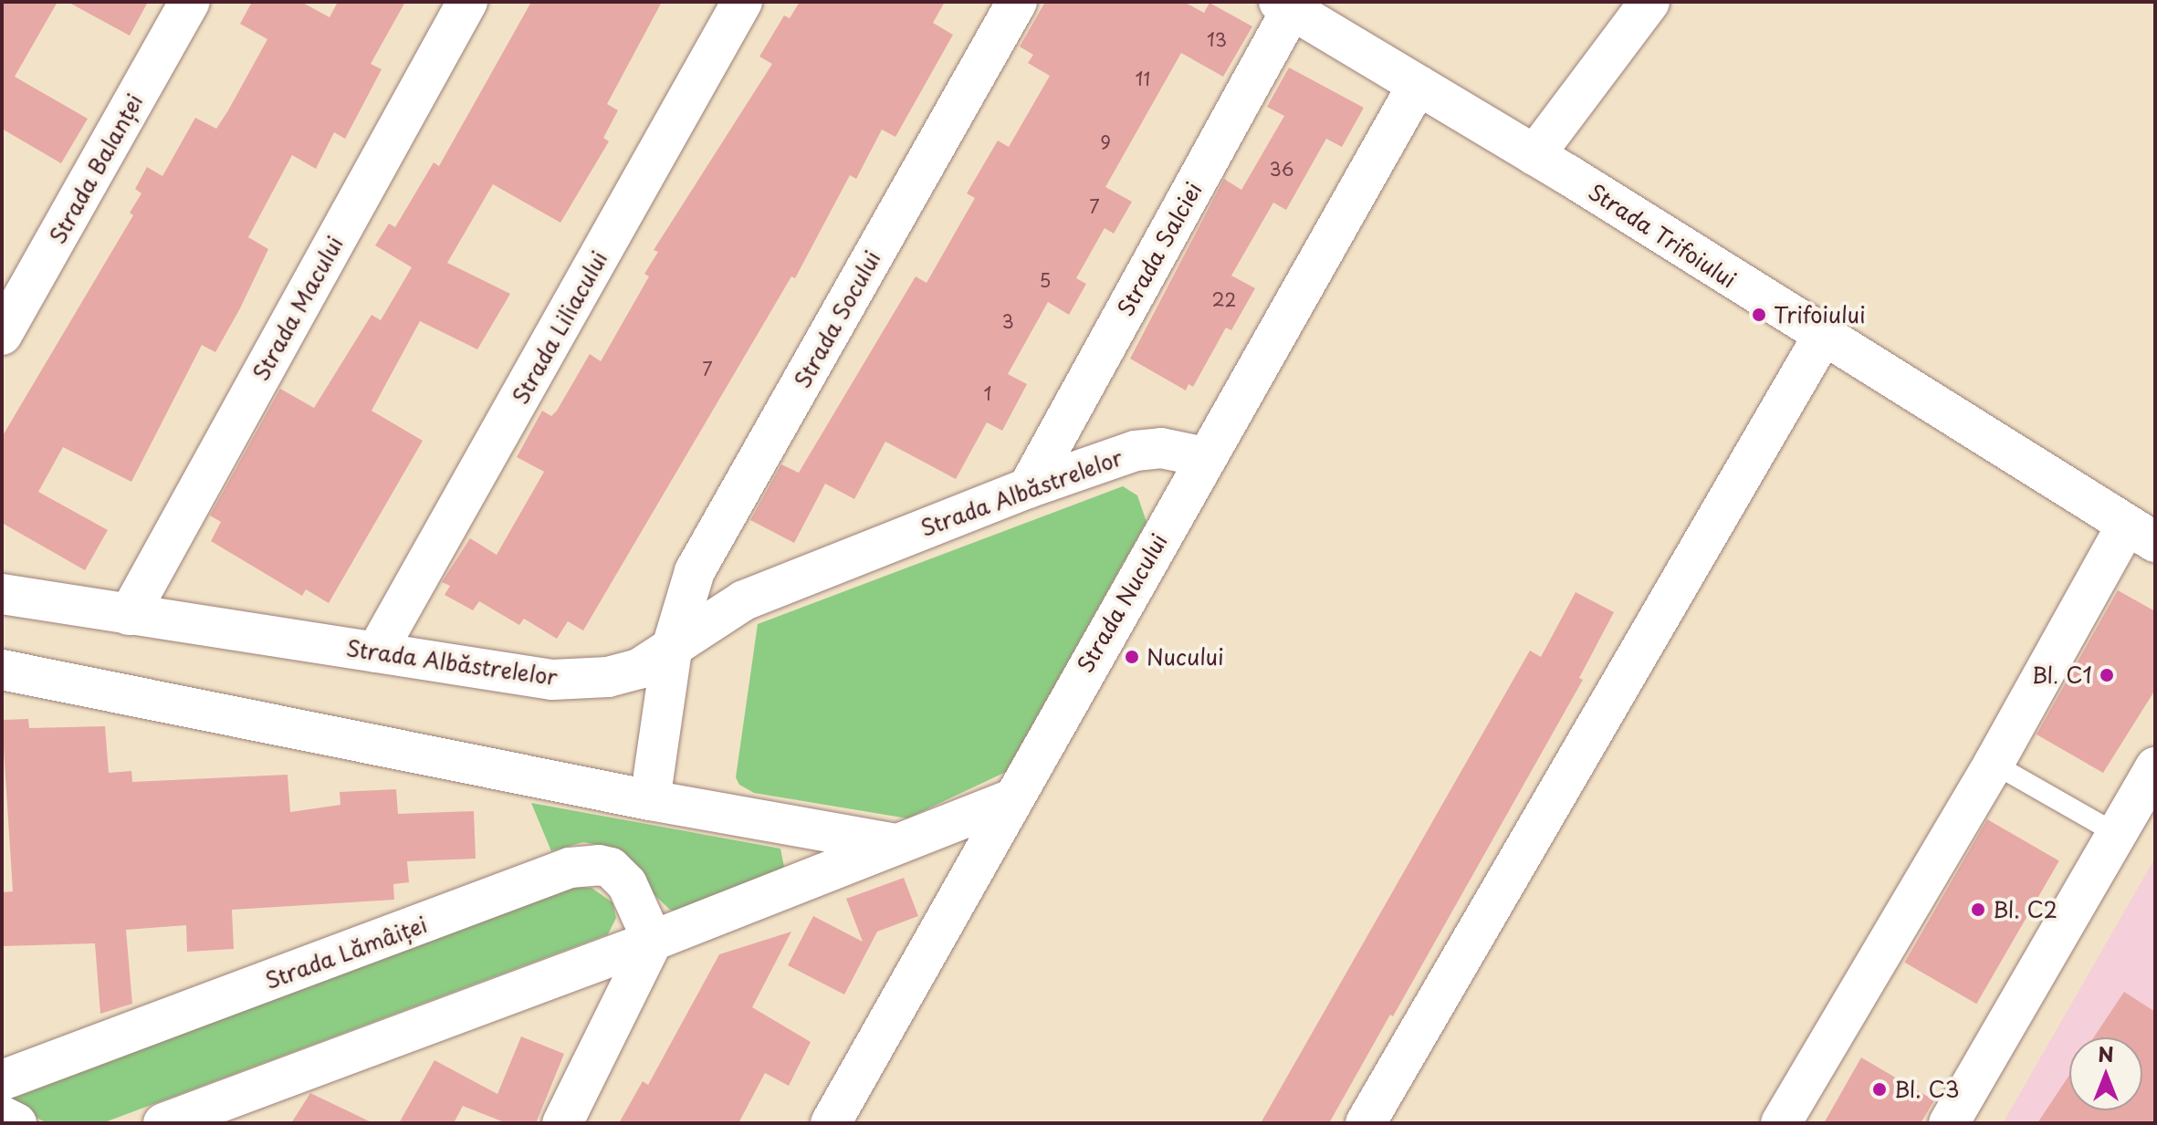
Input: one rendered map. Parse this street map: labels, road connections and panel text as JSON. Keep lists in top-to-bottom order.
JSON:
{
  "streets": {
    "street": [
      "Strada Balanței",
      "Strada Trifoiului",
      "Strada Salciei",
      "Strada Macului",
      "Strada Socului",
      "Strada Liliacului",
      "Strada Albăstrelelor",
      "Strada Nucului",
      "Strada Lămâiței"
    ]
  },
  "crossings": [
    ["Strada Trifoiului", "Strada Salciei"],
    ["Strada Trifoiului", "Strada Nucului"],
    ["Strada Salciei", "Strada Albăstrelelor"],
    ["Strada Macului", "Strada Albăstrelelor"],
    ["Strada Socului", "Strada Albăstrelelor"],
    ["Strada Liliacului", "Strada Albăstrelelor"],
    ["Strada Albăstrelelor", "Strada Nucului"]
  ],
  "places": [
    "Trifoiului",
    "Nucului",
    "Bl. C1",
    "Bl. C2",
    "Bl. C3"
  ],
  "house_numbers": [
    "13",
    "11",
    "9",
    "36",
    "7",
    "5",
    "22",
    "3",
    "7",
    "1"
  ],
  "north": "top"
}
